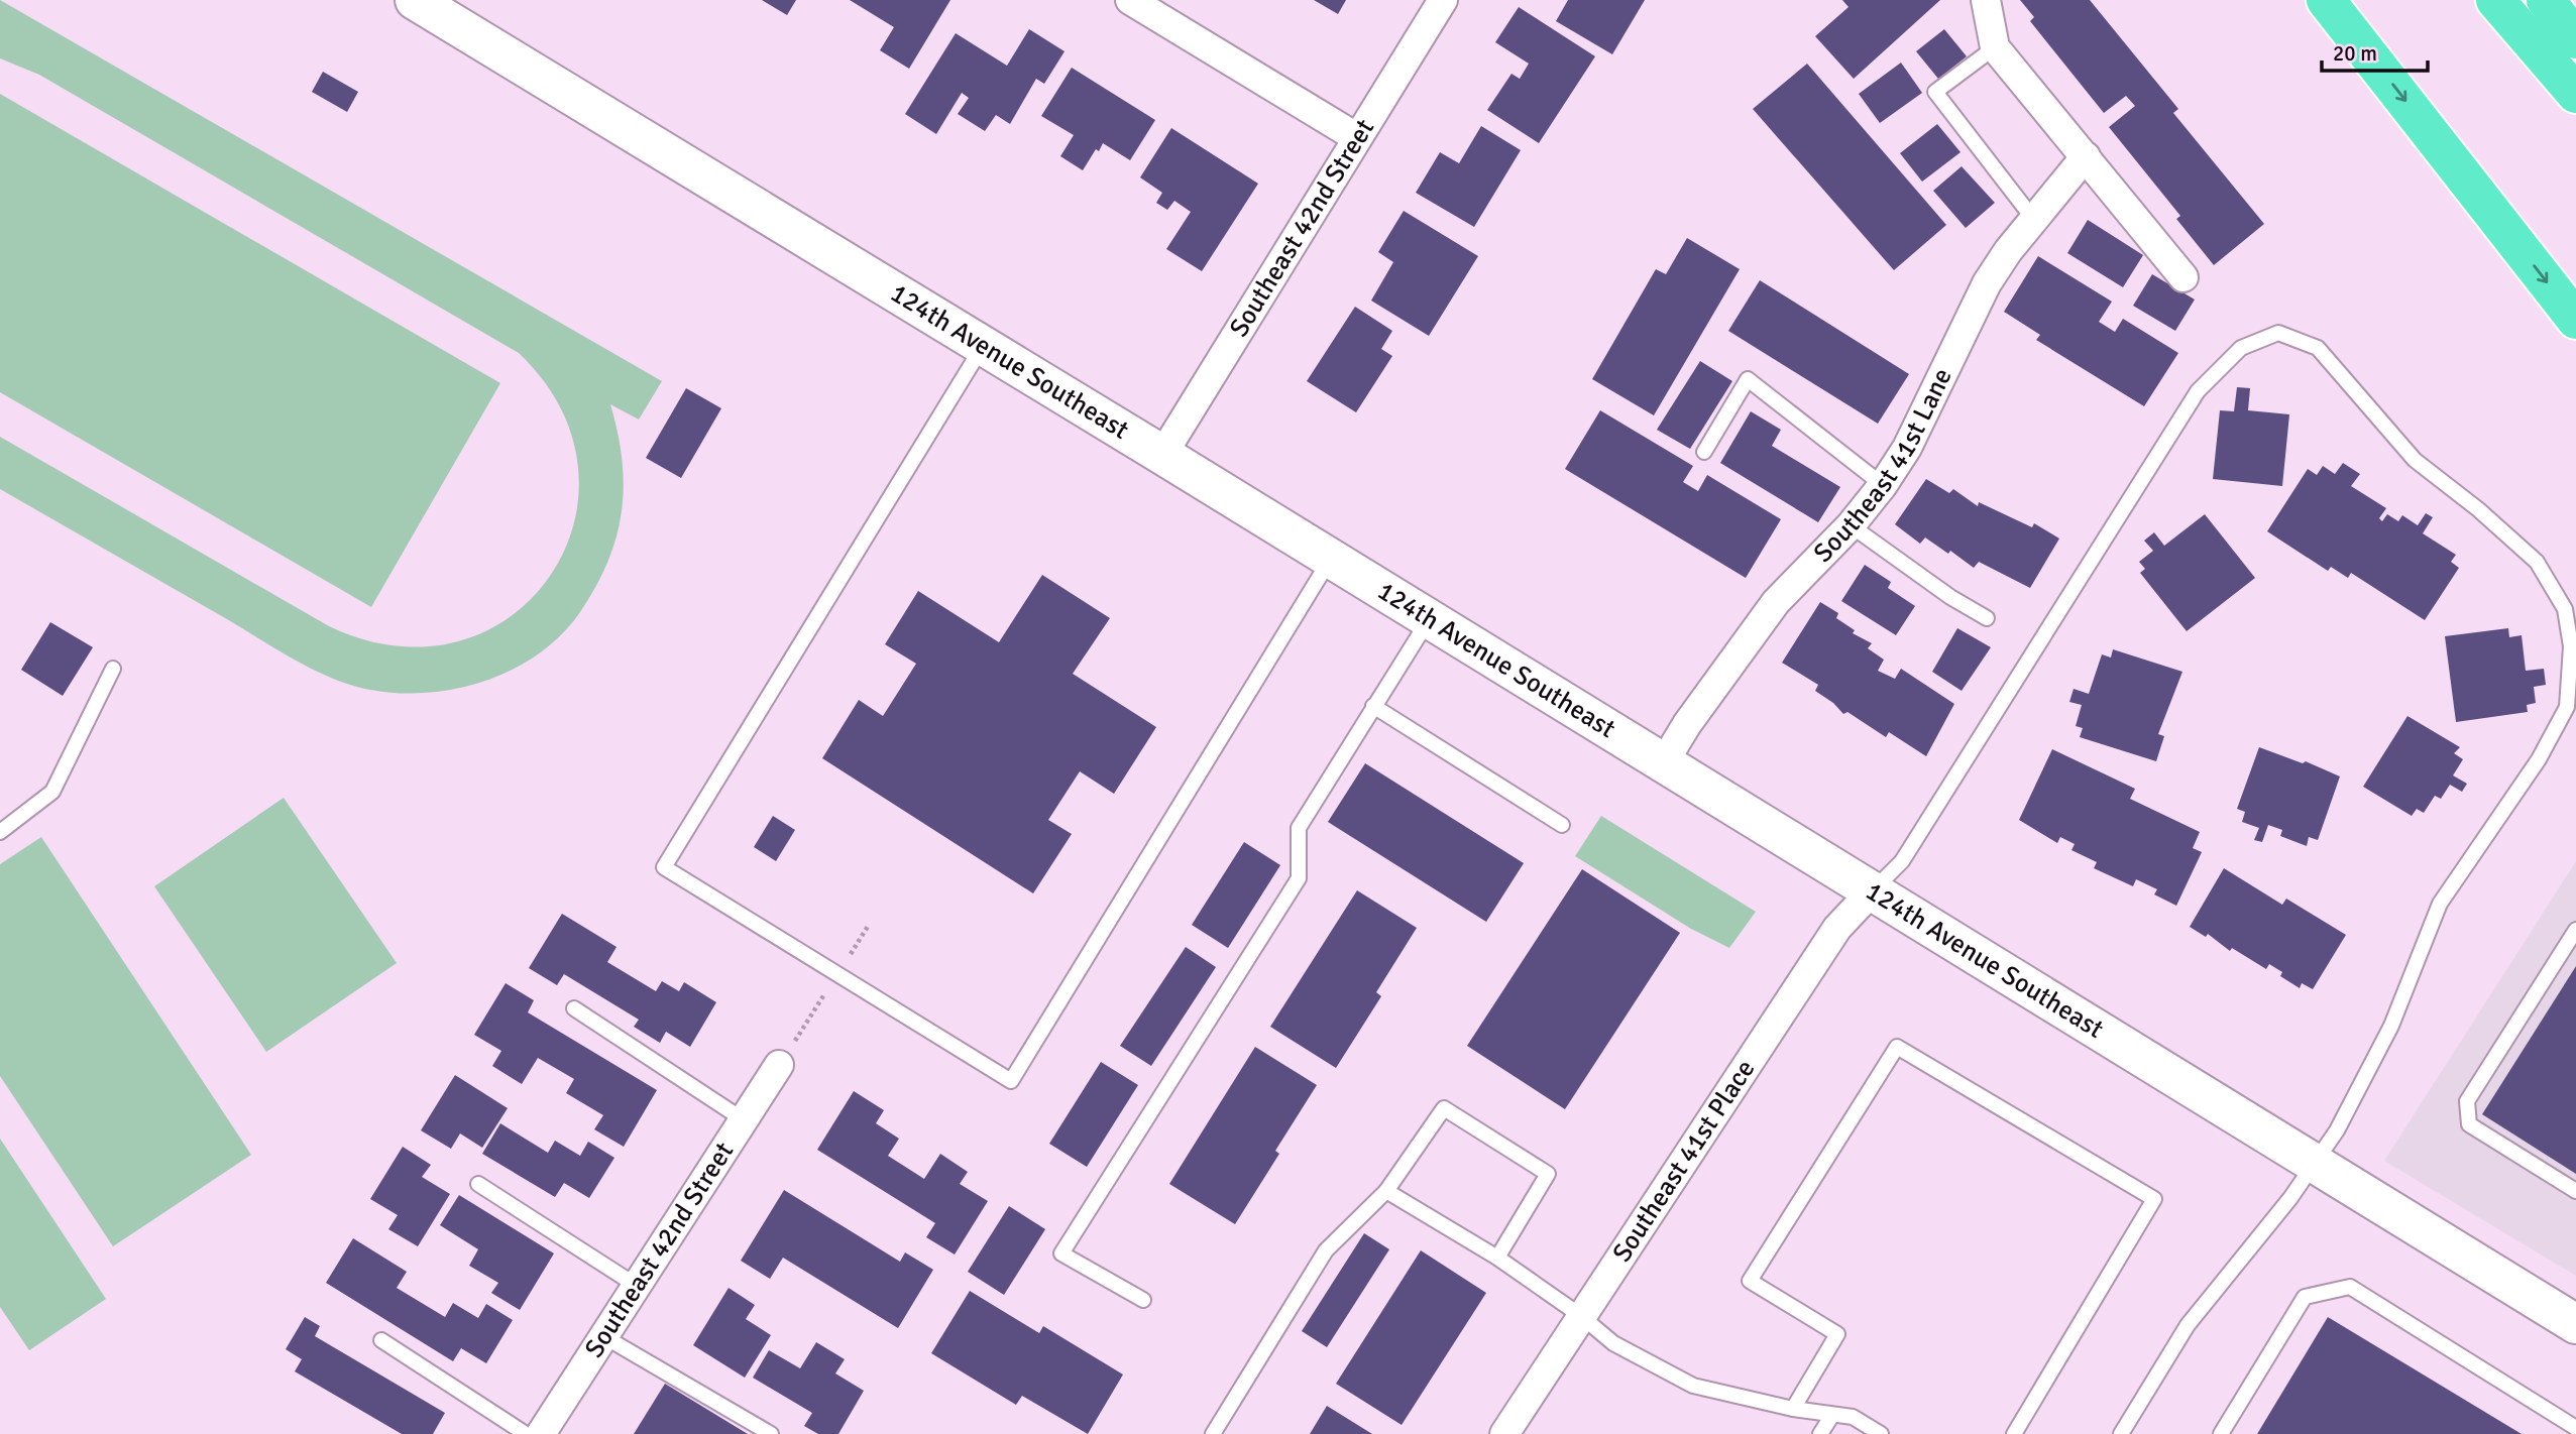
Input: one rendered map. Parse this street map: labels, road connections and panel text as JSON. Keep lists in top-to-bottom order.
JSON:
{
  "streets": {
    "street": [
      "Southeast 42nd Street",
      "124th Avenue Southeast",
      "Southeast 41st Lane",
      "Southeast 41st Place"
    ]
  },
  "crossings": [
    ["Southeast 42nd Street", "124th Avenue Southeast"],
    ["124th Avenue Southeast", "Southeast 41st Lane"],
    ["124th Avenue Southeast", "Southeast 41st Place"]
  ],
  "scale_bar": "20 m"
}
